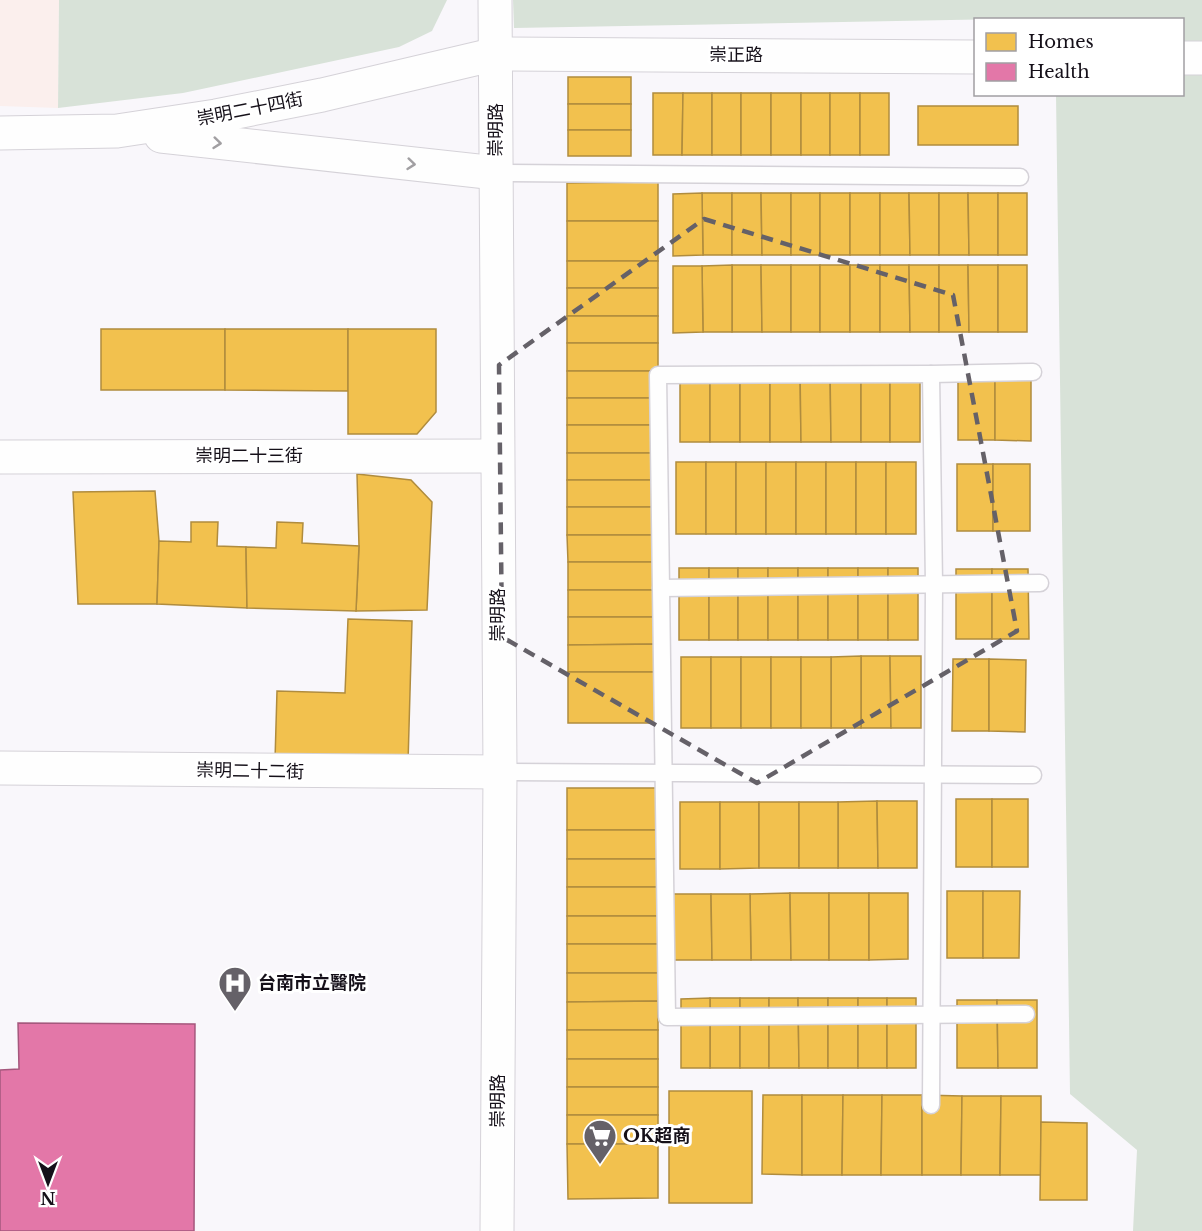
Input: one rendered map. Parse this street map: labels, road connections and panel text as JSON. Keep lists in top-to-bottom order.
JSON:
{
  "streets": {
    "street": [
      "崇正路",
      "崇明二十四街",
      "崇明路",
      "崇明二十三街",
      "崇明二十二街"
    ]
  },
  "crossings": [
    ["崇正路", "崇明二十四街"],
    ["崇正路", "崇明路"],
    ["崇明二十四街", "崇明路"],
    ["崇明路", "崇明二十三街"],
    ["崇明路", "崇明二十二街"]
  ],
  "places": {
    "hospital": ["台南市立醫院"],
    "supermarket": ["OK超商"]
  },
  "legend": ["Homes", "Health"],
  "north": "bottom"
}
